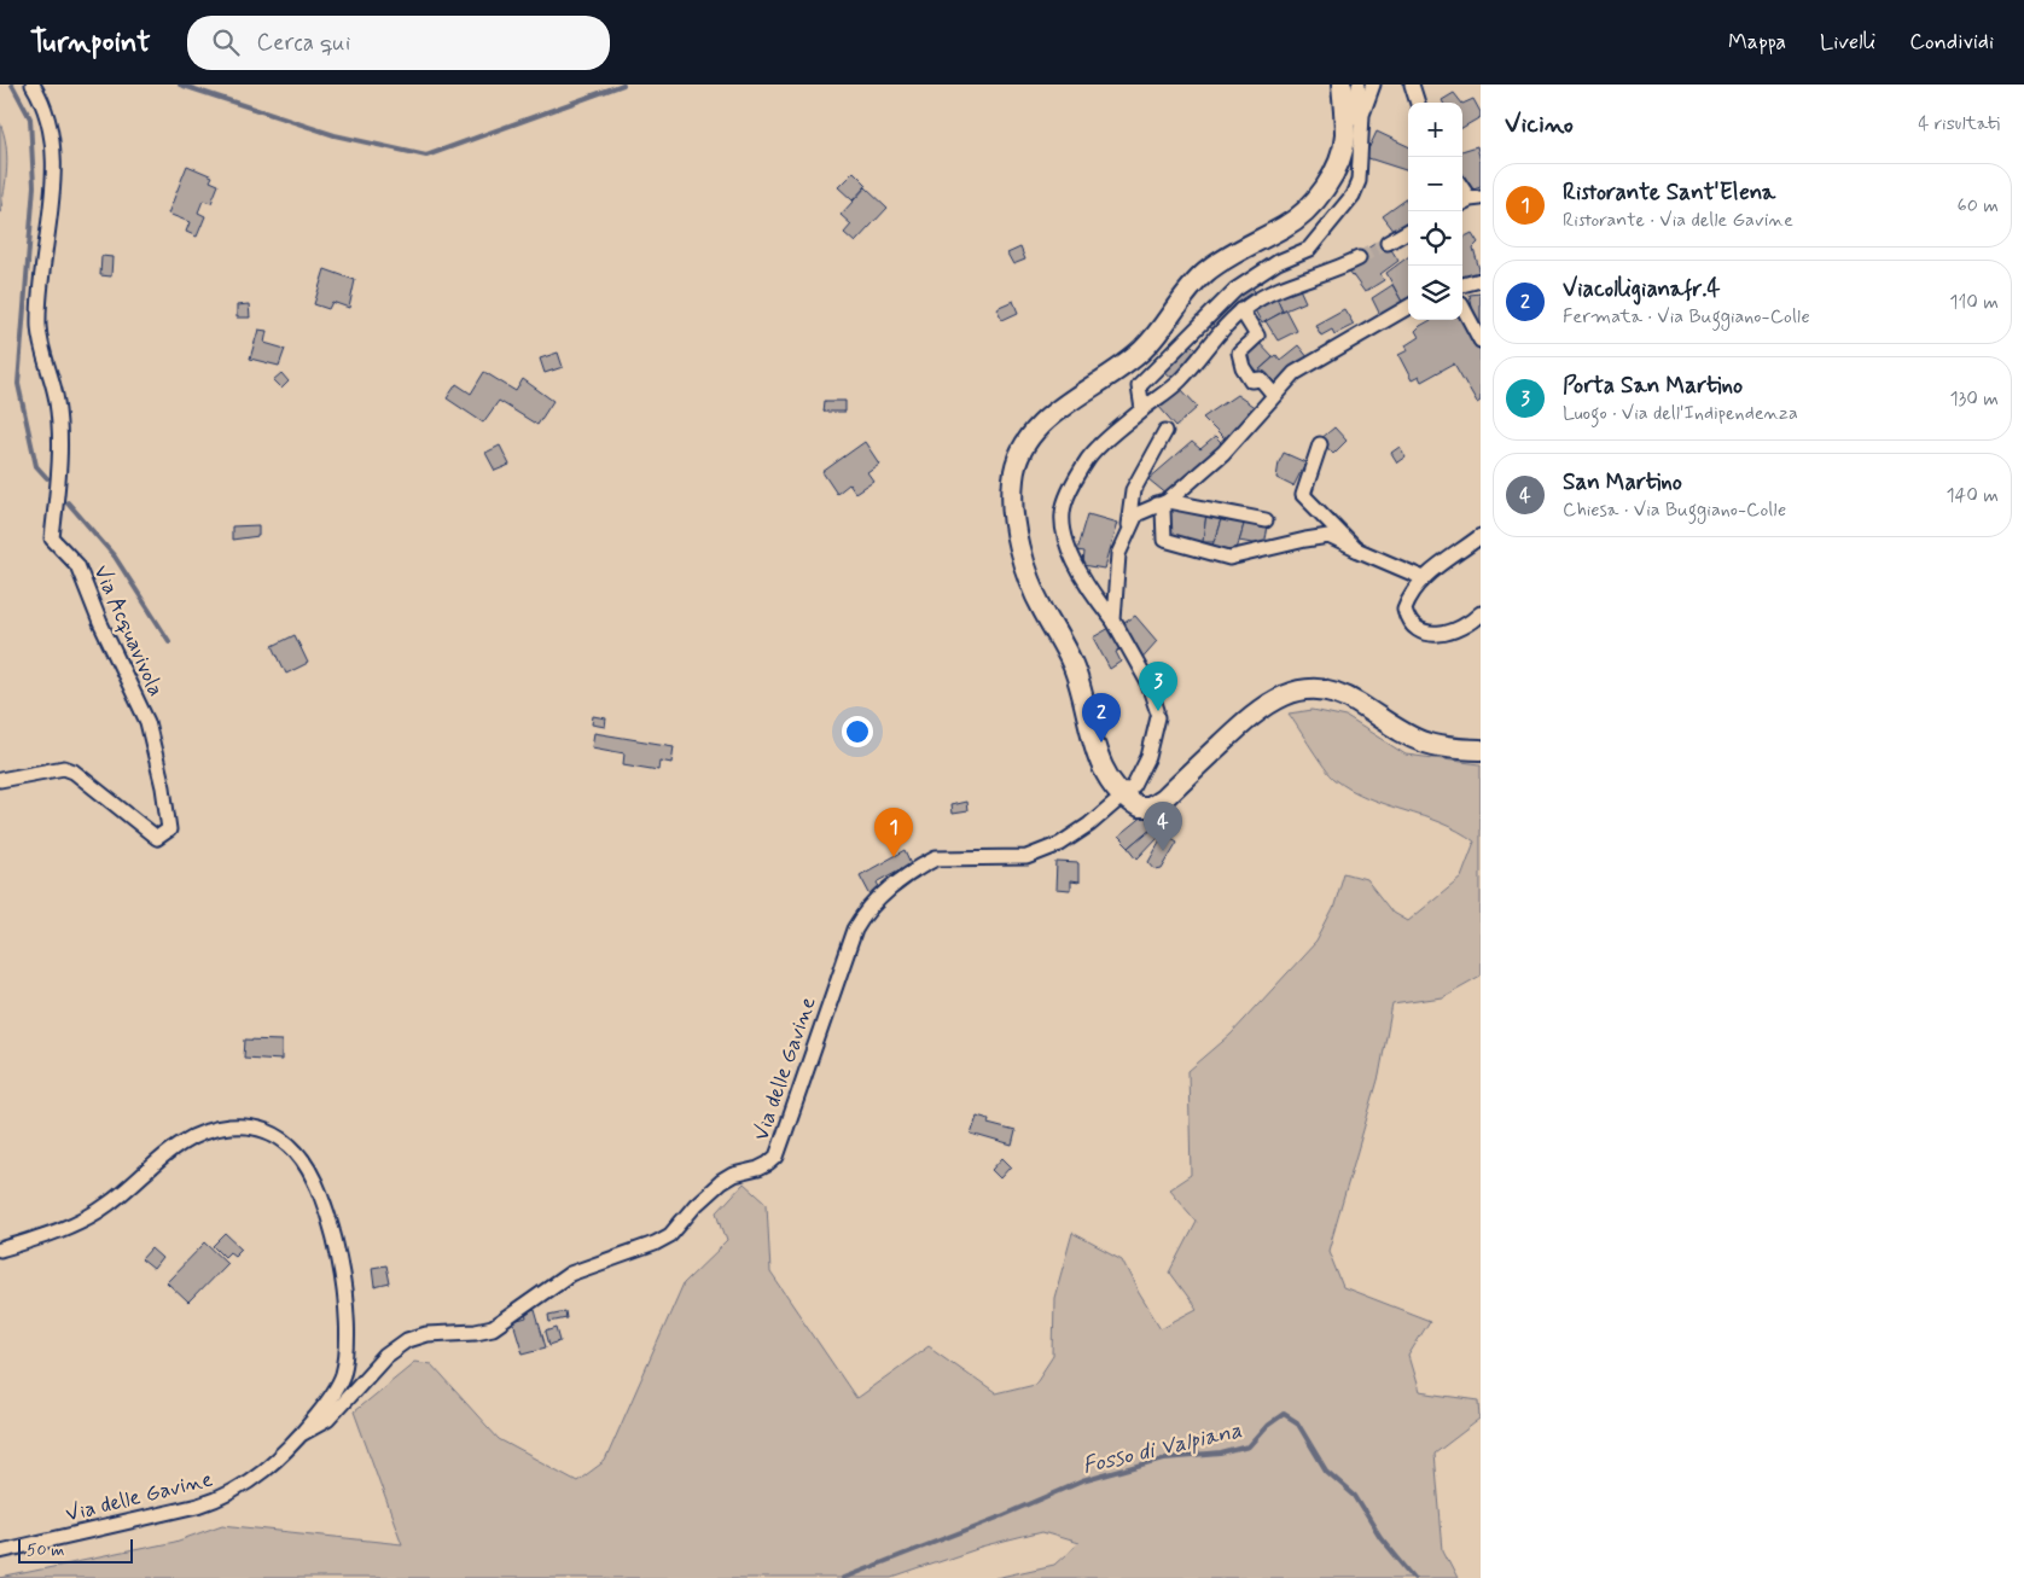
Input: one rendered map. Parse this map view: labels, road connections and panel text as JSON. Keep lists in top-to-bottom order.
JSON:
{
  "streets": {
    "street": ["Via Acquavivola", "Via delle Gavine"]
  },
  "water": ["Fosso di Valpiana"],
  "scale_bar": "50 m",
  "page": {
    "header": "Turnpoint",
    "search": "Cerca qui",
    "nav": ["Mappa", "Livelli", "Condividi"],
    "heading": ["Vicino", "4 risultati"],
    "map_buttons": ["+", "−"],
    "list": [
      {
        "mark": "1",
        "name": "Ristorante Sant'Elena",
        "note": "Ristorante · Via delle Gavine",
        "value": "60 m"
      },
      {
        "mark": "2",
        "name": "Viacolligianafr.4",
        "note": "Fermata · Via Buggiano-Colle",
        "value": "110 m"
      },
      {
        "mark": "3",
        "name": "Porta San Martino",
        "note": "Luogo · Via dell'Indipendenza",
        "value": "130 m"
      },
      {
        "mark": "4",
        "name": "San Martino",
        "note": "Chiesa · Via Buggiano-Colle",
        "value": "140 m"
      }
    ],
    "pins": [
      "3",
      "2",
      "4",
      "1"
    ],
    "scale": "50 m"
  }
}
